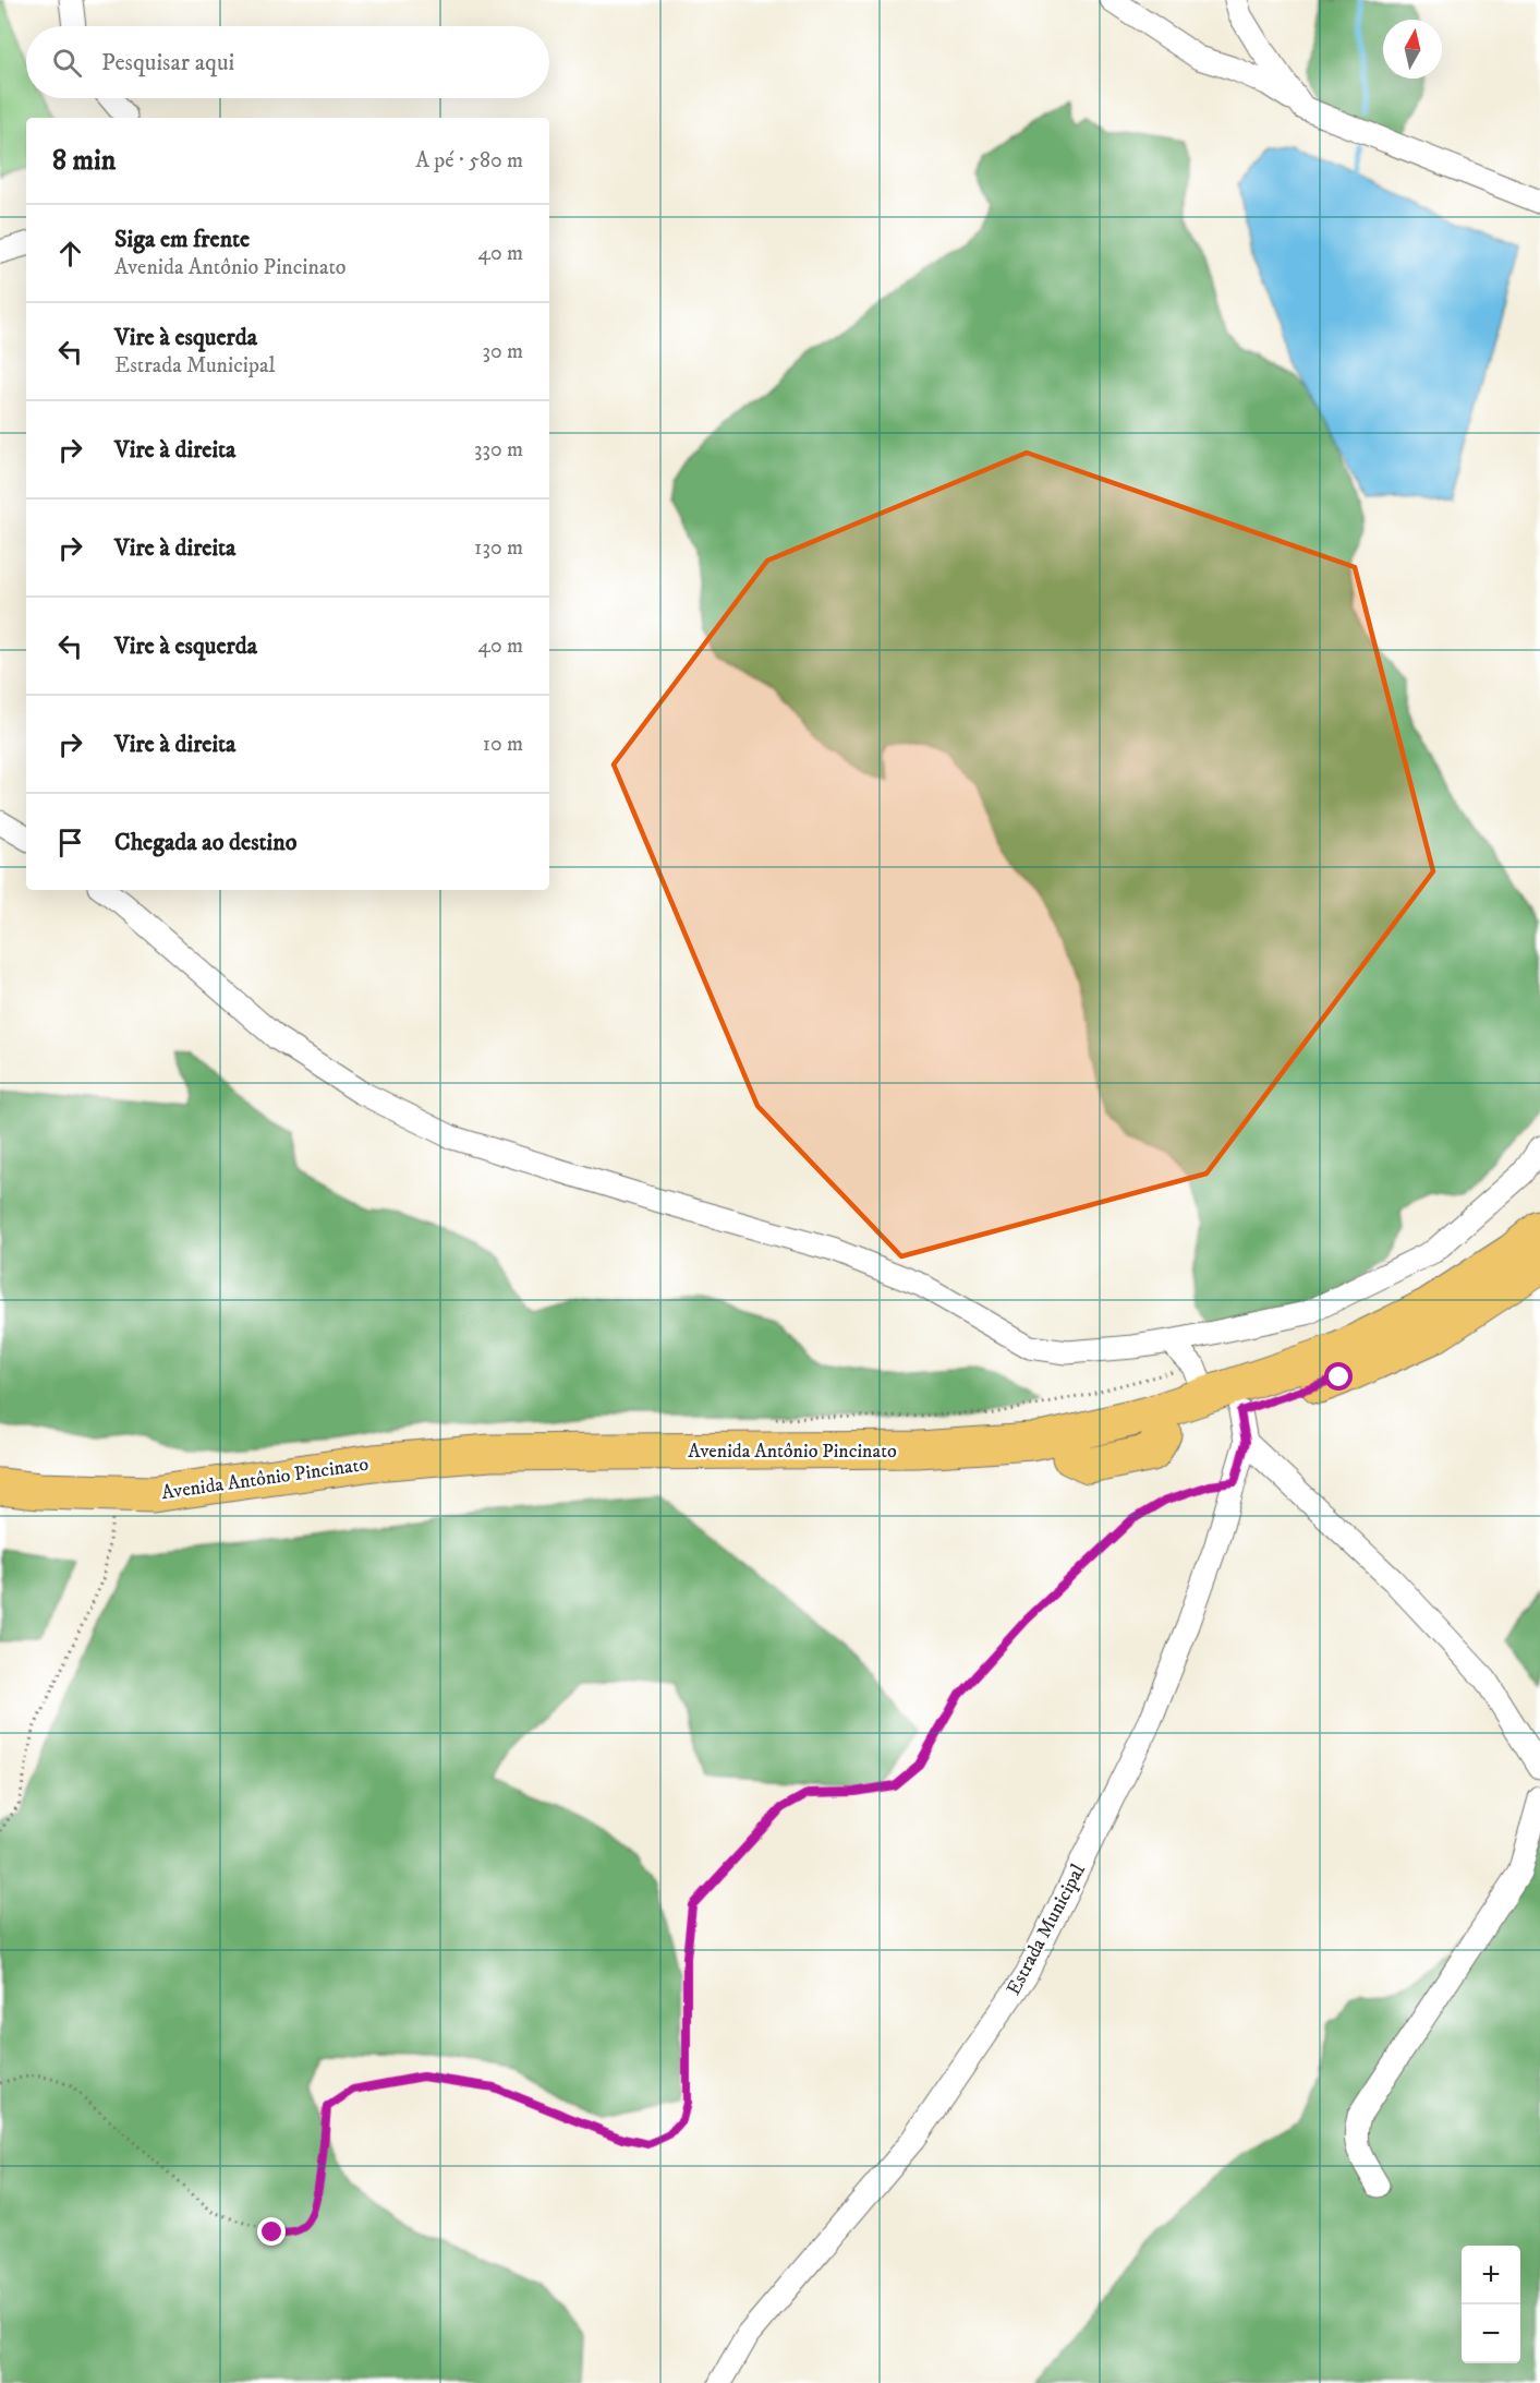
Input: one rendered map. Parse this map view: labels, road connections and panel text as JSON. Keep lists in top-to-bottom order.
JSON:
{
  "streets": {
    "main road": ["Avenida Antônio Pincinato"],
    "street": ["Estrada Municipal"]
  },
  "crossings": [
    ["Avenida Antônio Pincinato", "Estrada Municipal"]
  ],
  "north": "top",
  "page": {
    "search": "Pesquisar aqui",
    "heading": ["8 min", "A pé · 580 m"],
    "list": [
      ["Siga em frente", "Avenida Antônio Pincinato", "40 m"],
      ["Vire à esquerda", "Estrada Municipal", "30 m"],
      ["Vire à direita", "330 m"],
      ["Vire à direita", "130 m"],
      ["Vire à esquerda", "40 m"],
      ["Vire à direita", "10 m"],
      "Chegada ao destino"
    ],
    "map_buttons": ["+", "−"]
  }
}
